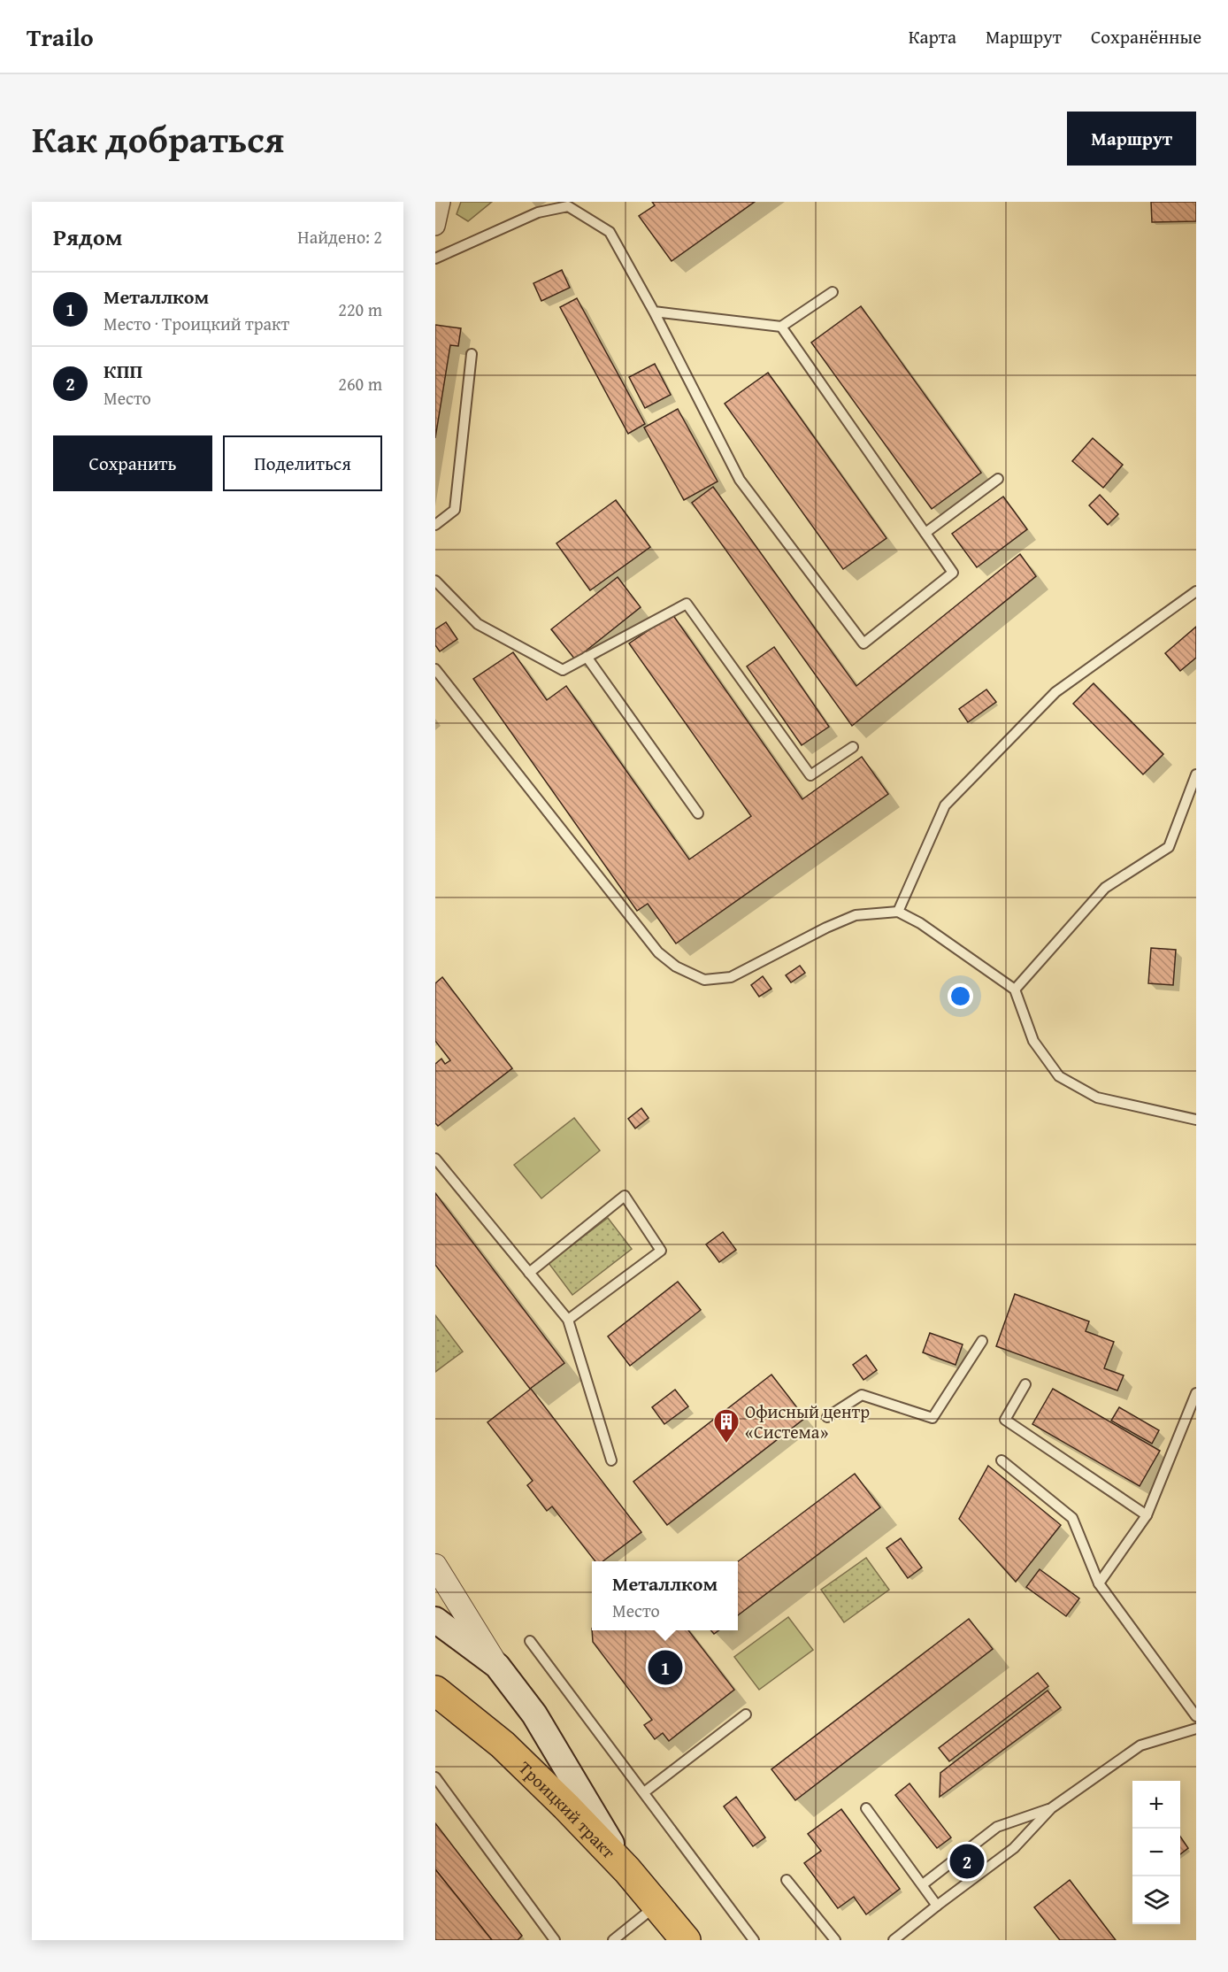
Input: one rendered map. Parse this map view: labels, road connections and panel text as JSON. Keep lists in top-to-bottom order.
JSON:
{
  "streets": {
    "main road": ["Троицкий тракт"]
  },
  "places": {
    "building": ["Офисный центр «Система»"]
  },
  "page": {
    "header": "Trailo",
    "nav": ["Карта", "Маршрут", "Сохранённые"],
    "title": "Как добраться",
    "buttons": [
      "Маршрут",
      ["Сохранить", "Поделиться"]
    ],
    "heading": ["Рядом", "Найдено: 2"],
    "list": [
      {
        "mark": "1",
        "name": "Металлком",
        "note": "Место · Троицкий тракт",
        "value": "220 m"
      },
      {
        "mark": "2",
        "name": "КПП",
        "note": "Место",
        "value": "260 m"
      }
    ],
    "popup": ["Металлком", "Место"],
    "pins": ["1", "2"],
    "map_buttons": ["+", "−"]
  }
}
